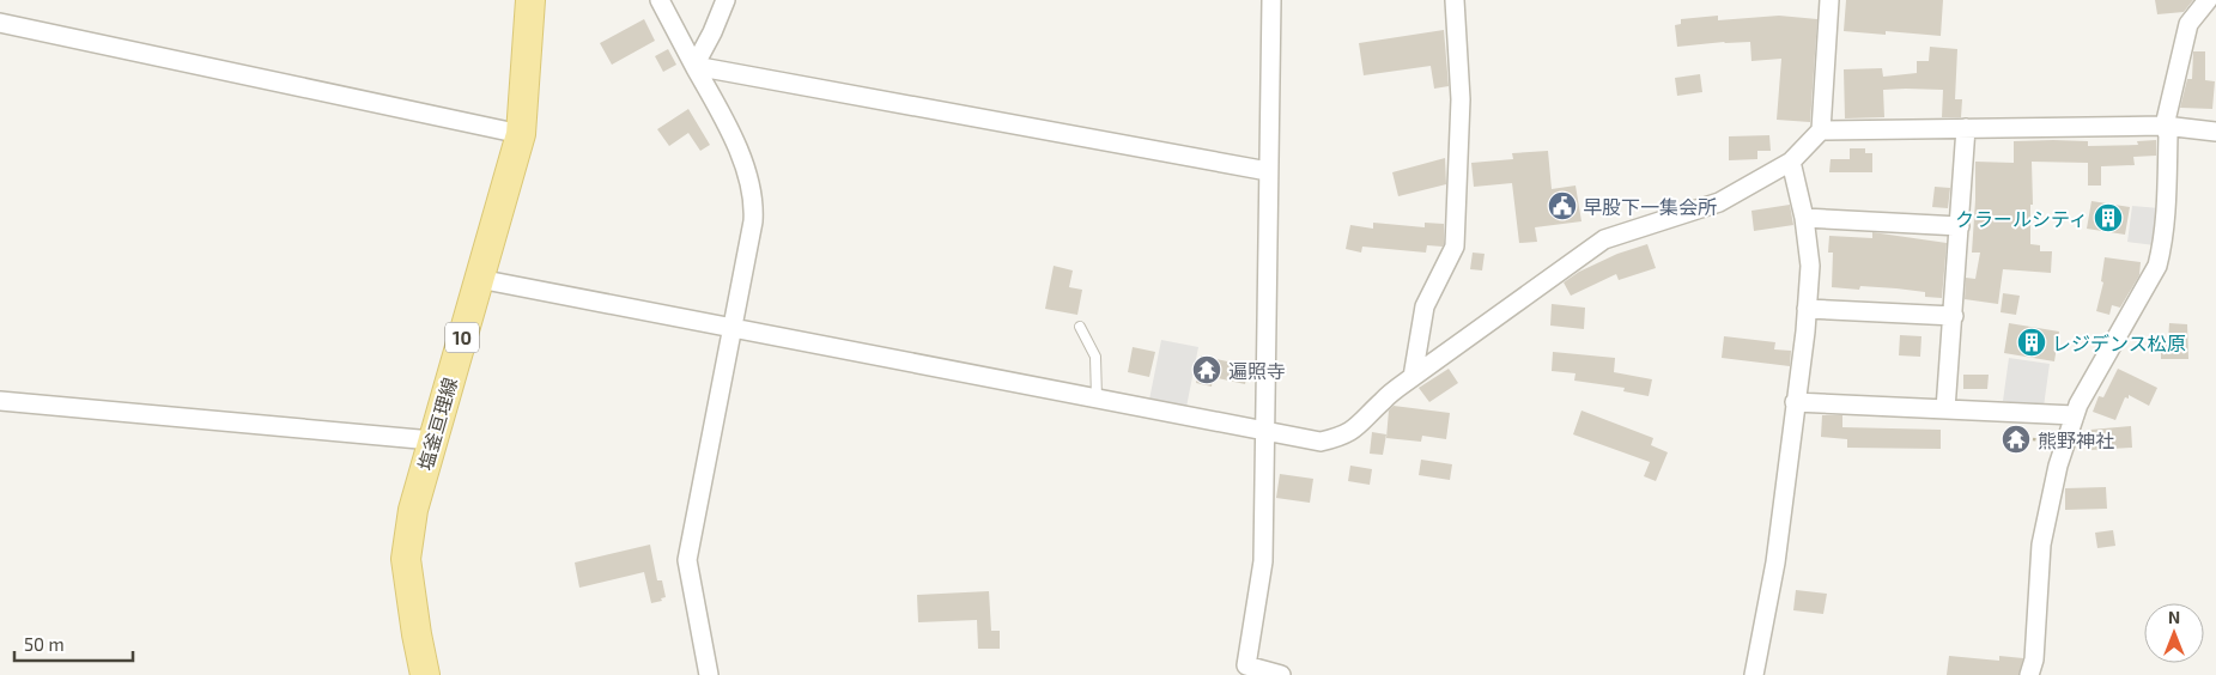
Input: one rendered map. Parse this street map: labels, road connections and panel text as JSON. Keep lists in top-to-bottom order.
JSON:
{
  "streets": {
    "main road": ["10", "塩釜亘理線"]
  },
  "places": {
    "public building": ["早股下一集会所"],
    "building": ["クラールシティ", "レジデンス松原"],
    "temple": ["遍照寺", "熊野神社"]
  },
  "scale_bar": "50 m",
  "north": "top"
}
